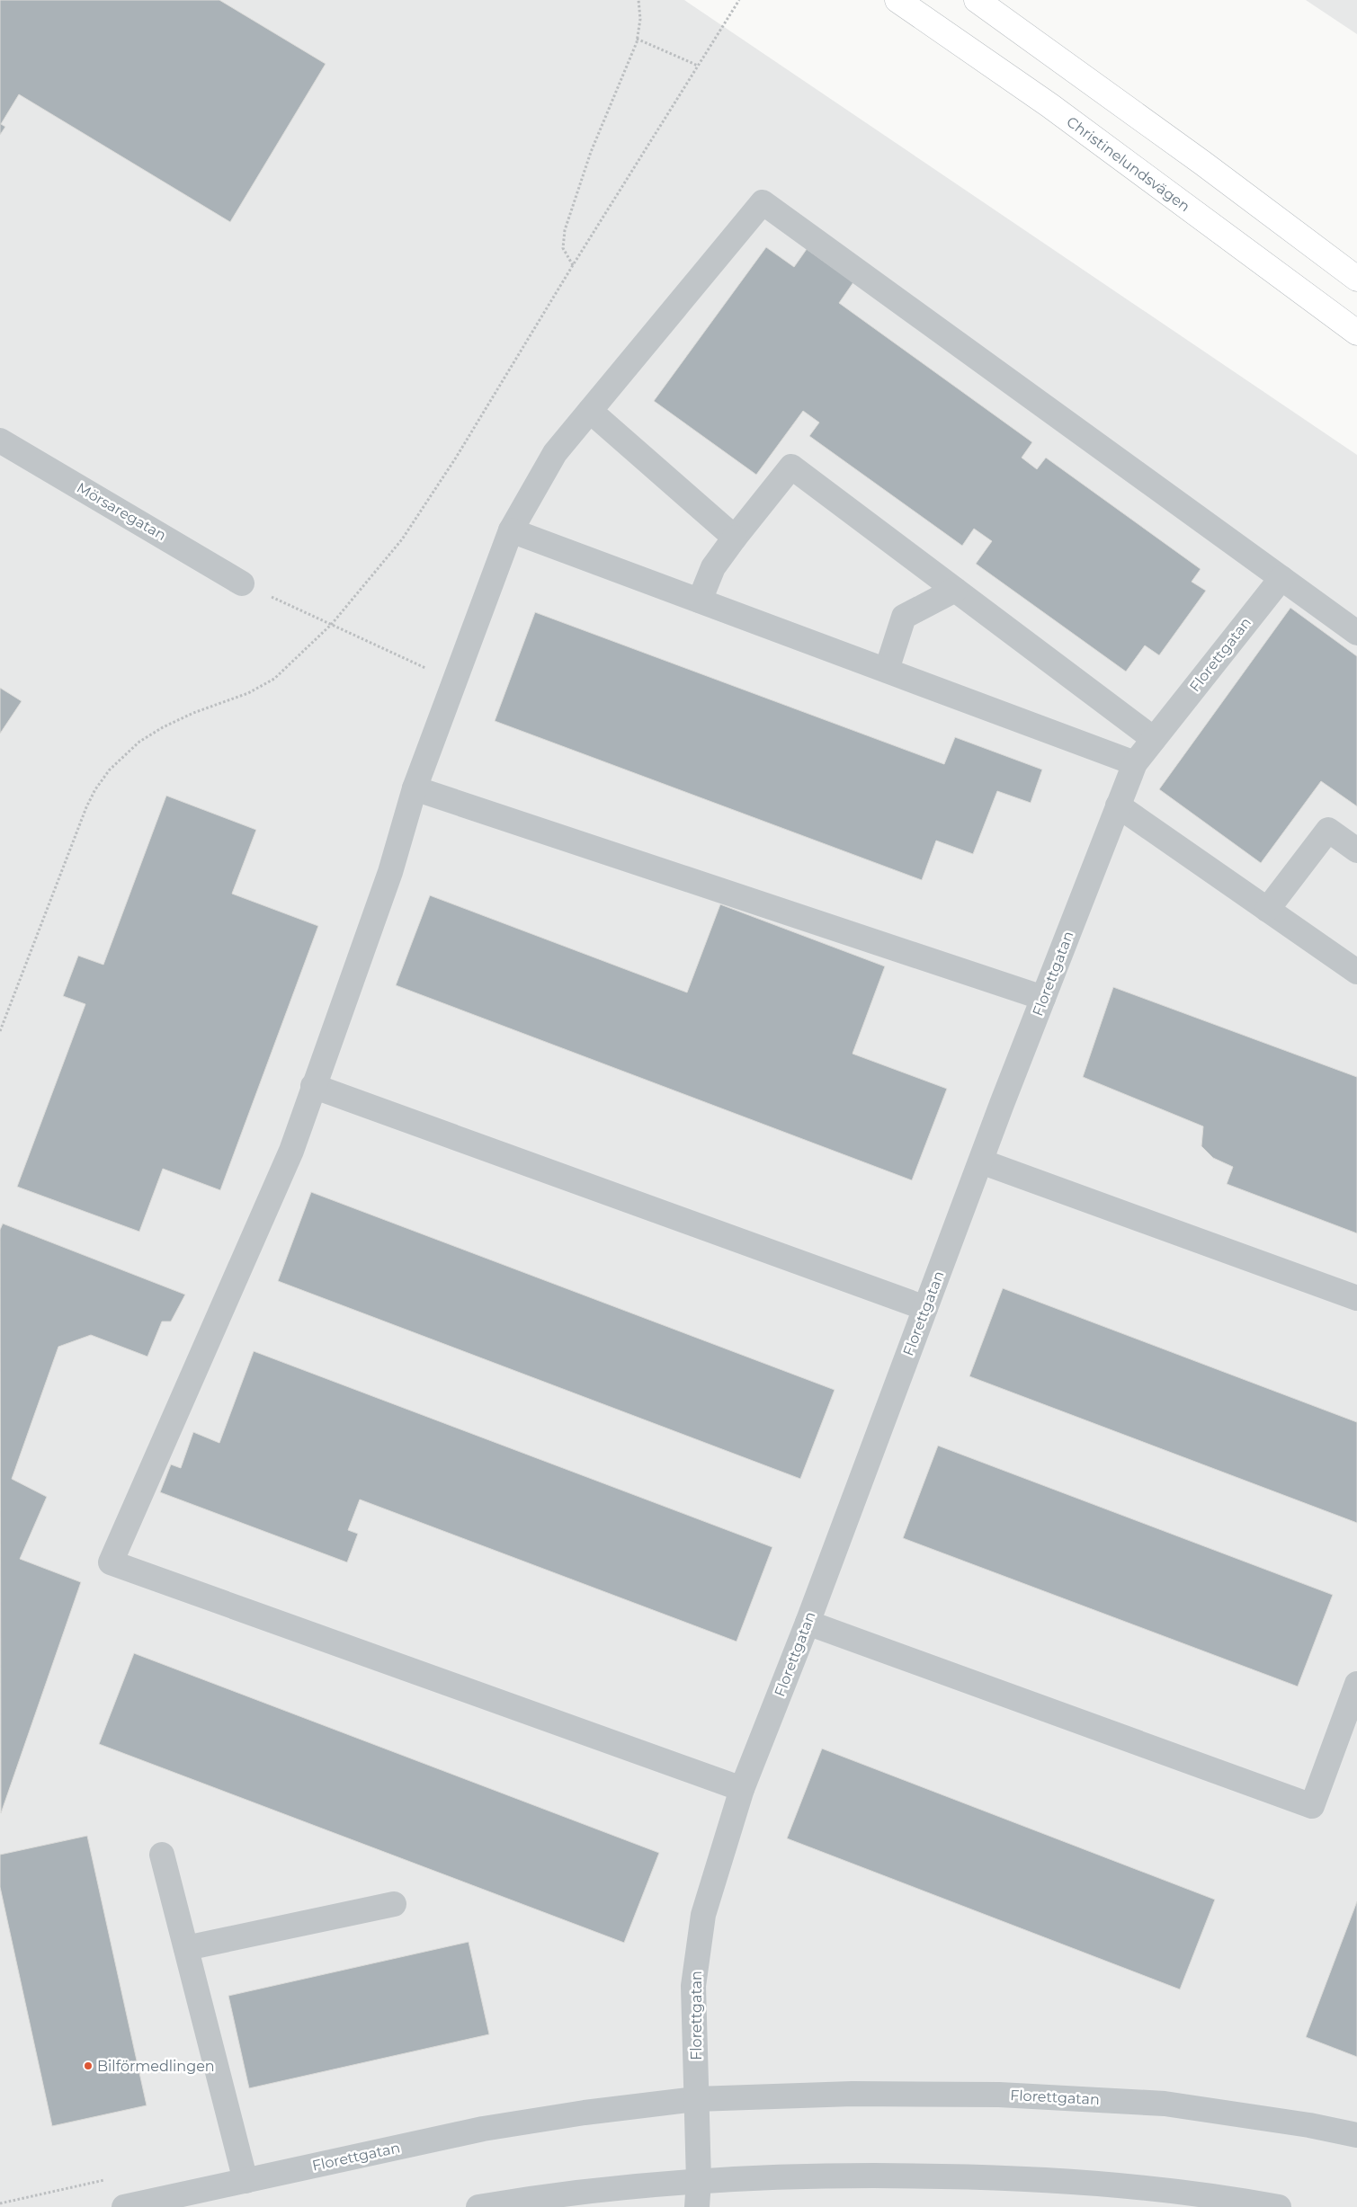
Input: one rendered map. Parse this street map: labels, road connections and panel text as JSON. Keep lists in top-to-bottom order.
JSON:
{
  "streets": {
    "main road": ["Christinelundsvägen"],
    "street": ["Mörsaregatan", "Florettgatan"]
  },
  "places": ["Bilförmedlingen"]
}
